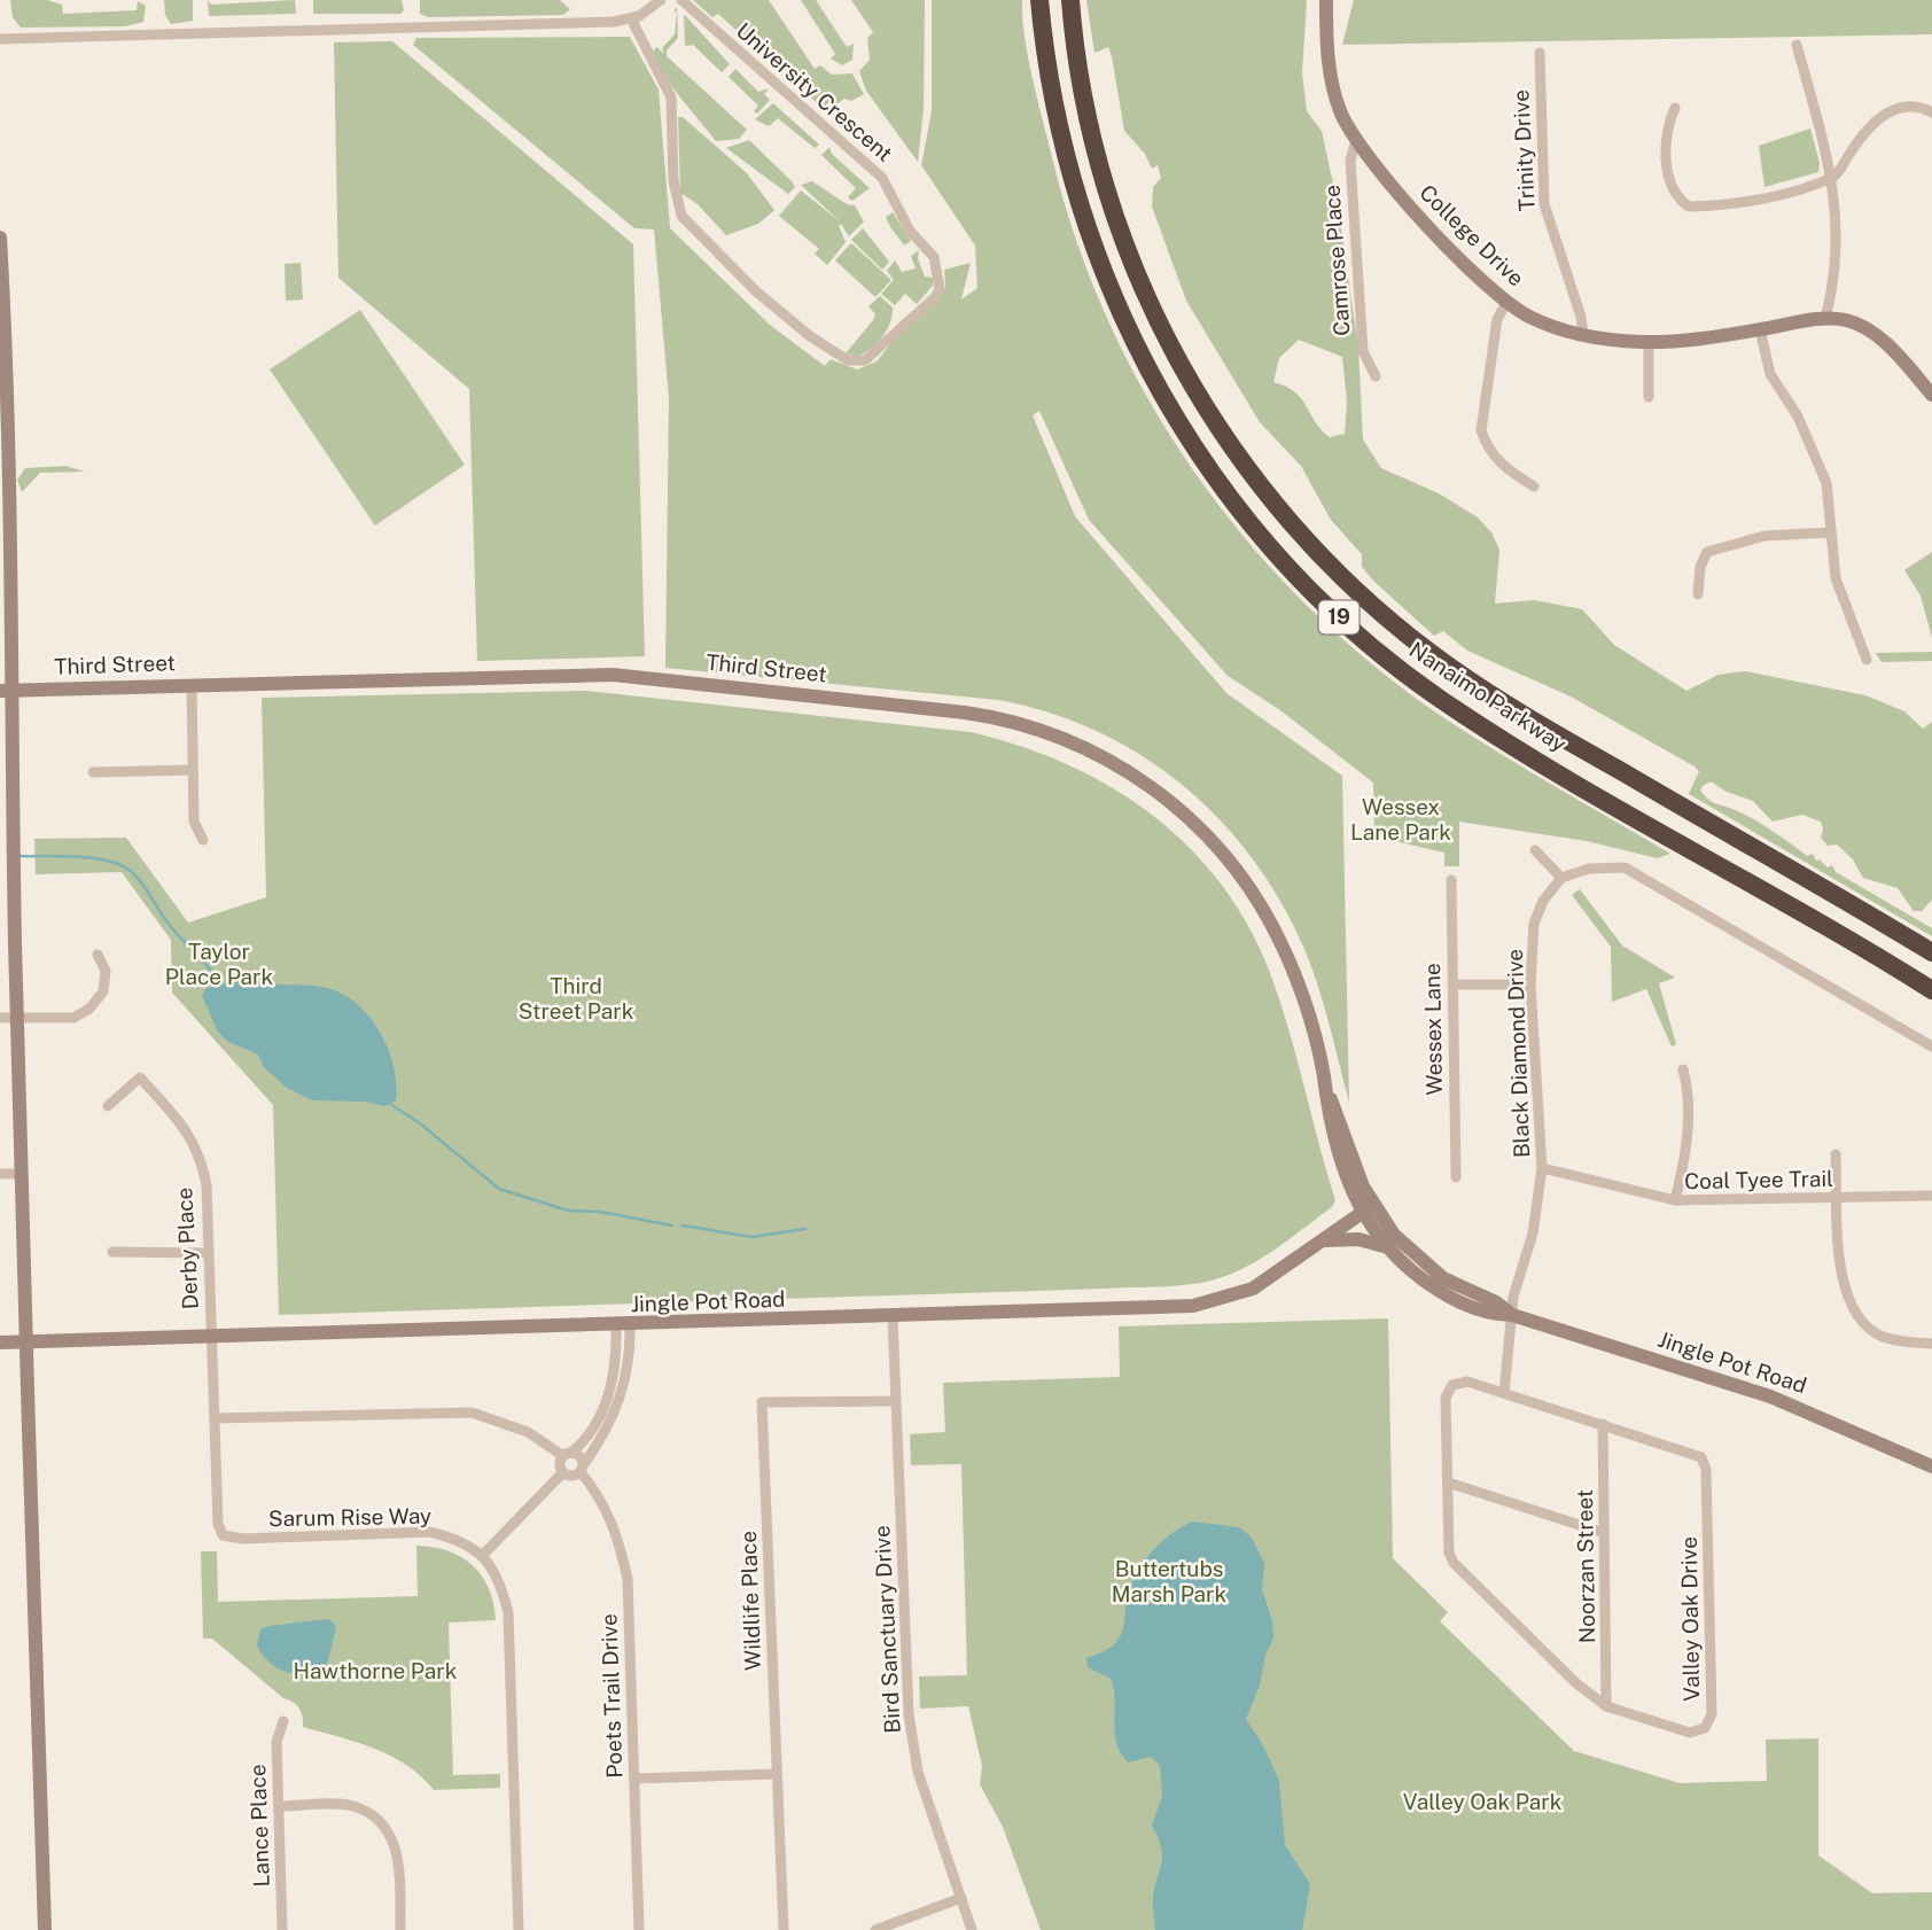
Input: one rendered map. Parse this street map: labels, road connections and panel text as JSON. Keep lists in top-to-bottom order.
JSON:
{
  "streets": {
    "highway": ["19", "Nanaimo Parkway"],
    "main road": ["College Drive", "Third Street", "Jingle Pot Road"],
    "street": [
      "University Crescent",
      "Trinity Drive",
      "Camrose Place",
      "Wessex Lane",
      "Black Diamond Drive",
      "Coal Tyee Trail",
      "Derby Place",
      "Sarum Rise Way",
      "Noorzan Street",
      "Wildlife Place",
      "Valley Oak Drive",
      "Bird Sanctuary Drive",
      "Poets Trail Drive",
      "Lance Place"
    ]
  },
  "crossings": [
    ["Trinity Drive", "College Drive"],
    ["College Drive", "Camrose Place"],
    ["Third Street", "Jingle Pot Road"],
    ["Black Diamond Drive", "Coal Tyee Trail"],
    ["Black Diamond Drive", "Jingle Pot Road"],
    ["Derby Place", "Jingle Pot Road"],
    ["Derby Place", "Sarum Rise Way"],
    ["Jingle Pot Road", "Sarum Rise Way"],
    ["Jingle Pot Road", "Bird Sanctuary Drive"],
    ["Noorzan Street", "Valley Oak Drive"],
    ["Wildlife Place", "Bird Sanctuary Drive"]
  ],
  "parks": [
    "Wessex Lane Park",
    "Taylor Place Park",
    "Third Street Park",
    "Buttertubs Marsh Park",
    "Hawthorne Park",
    "Valley Oak Park"
  ]
}
